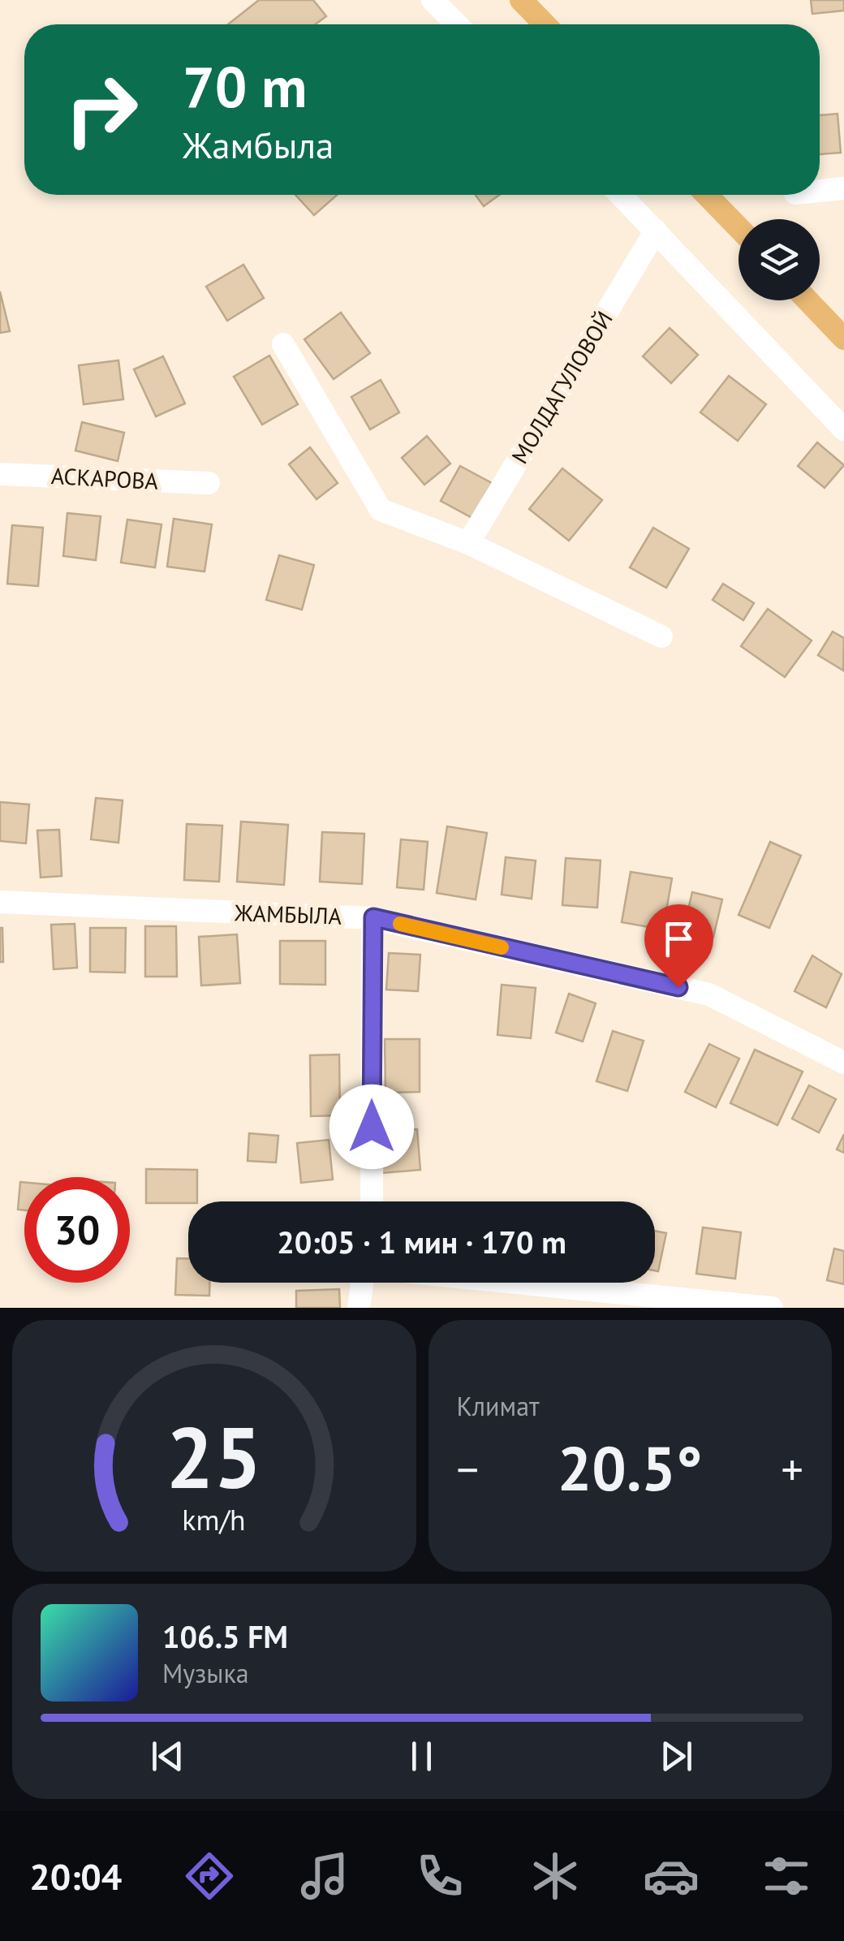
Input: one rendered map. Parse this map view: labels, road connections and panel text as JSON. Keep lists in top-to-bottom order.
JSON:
{
  "streets": {
    "street": ["МОЛДАГУЛОВОЙ", "АСКАРОВА", "ЖАМБЫЛА"]
  },
  "page": {
    "turn": ["70 m", "Жамбыла"],
    "limit": "30",
    "trip": "20:05 · 1 мин · 170 m",
    "tile": "Климат",
    "heat": ["−", "20.5°", "+"],
    "song": ["106.5 FM", "Музыка"],
    "tabs": "20:04",
    "gauge": ["25", "km/h"]
  }
}
